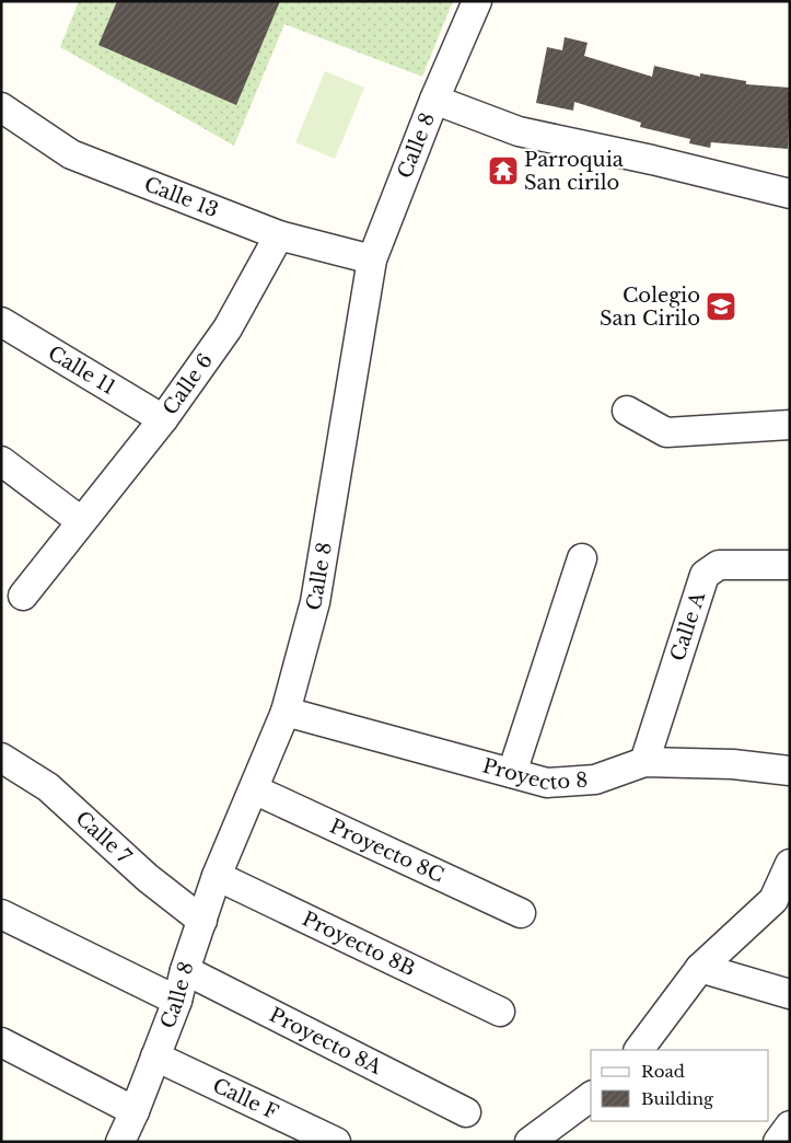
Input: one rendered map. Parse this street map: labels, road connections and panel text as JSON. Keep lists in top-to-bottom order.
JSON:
{
  "streets": {
    "street": [
      "Calle 8",
      "Calle 13",
      "Calle 11",
      "Calle 6",
      "Calle A",
      "Proyecto 8",
      "Calle 7",
      "Proyecto 8C",
      "Proyecto 8B",
      "Proyecto 8A",
      "Calle F"
    ]
  },
  "crossings": [
    ["Calle 8", "Calle 13"],
    ["Calle 8", "Proyecto 8"],
    ["Calle 8", "Calle 7"],
    ["Calle 8", "Proyecto 8C"],
    ["Calle 8", "Proyecto 8B"],
    ["Calle 8", "Proyecto 8A"],
    ["Calle 8", "Calle F"],
    ["Calle 13", "Calle 6"],
    ["Calle 11", "Calle 6"],
    ["Calle A", "Proyecto 8"]
  ],
  "places": {
    "temple": ["Parroquia San cirilo"],
    "school or university": ["Colegio San Cirilo"]
  },
  "legend": ["Road", "Building"]
}
